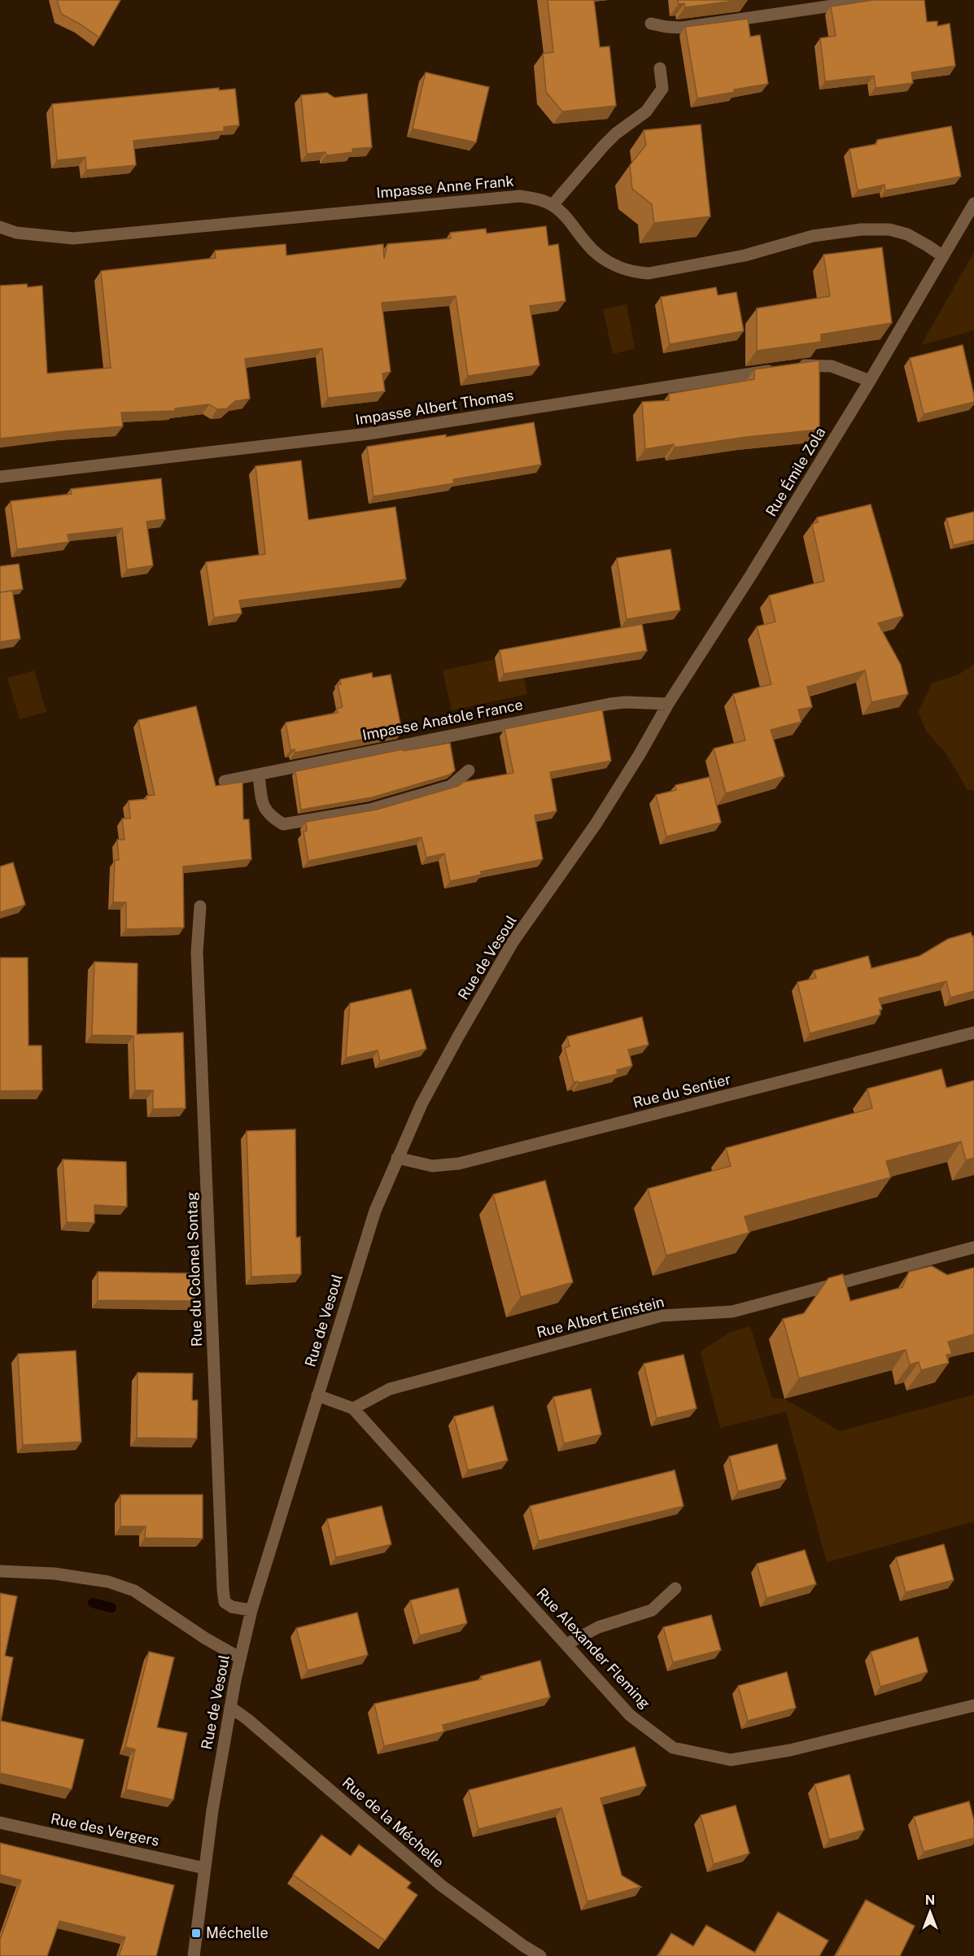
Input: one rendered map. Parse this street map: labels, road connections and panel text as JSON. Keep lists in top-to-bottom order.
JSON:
{
  "streets": {
    "street": [
      "Impasse Anne Frank",
      "Impasse Albert Thomas",
      "Rue Émile Zola",
      "Impasse Anatole France",
      "Rue de Vesoul",
      "Rue du Sentier",
      "Rue du Colonel Sontag",
      "Rue Albert Einstein",
      "Rue Alexander Fleming",
      "Rue de la Méchelle",
      "Rue des Vergers"
    ]
  },
  "crossings": [
    ["Impasse Anne Frank", "Rue Émile Zola"],
    ["Impasse Albert Thomas", "Rue Émile Zola"],
    ["Rue Émile Zola", "Impasse Anatole France"],
    ["Rue Émile Zola", "Rue de Vesoul"],
    ["Rue de Vesoul", "Rue du Sentier"],
    ["Rue de Vesoul", "Rue du Colonel Sontag"],
    ["Rue de Vesoul", "Rue Alexander Fleming"],
    ["Rue de Vesoul", "Rue de la Méchelle"],
    ["Rue de Vesoul", "Rue des Vergers"],
    ["Rue Albert Einstein", "Rue Alexander Fleming"]
  ],
  "places": {
    "transit": ["Méchelle"]
  },
  "north": "top"
}
